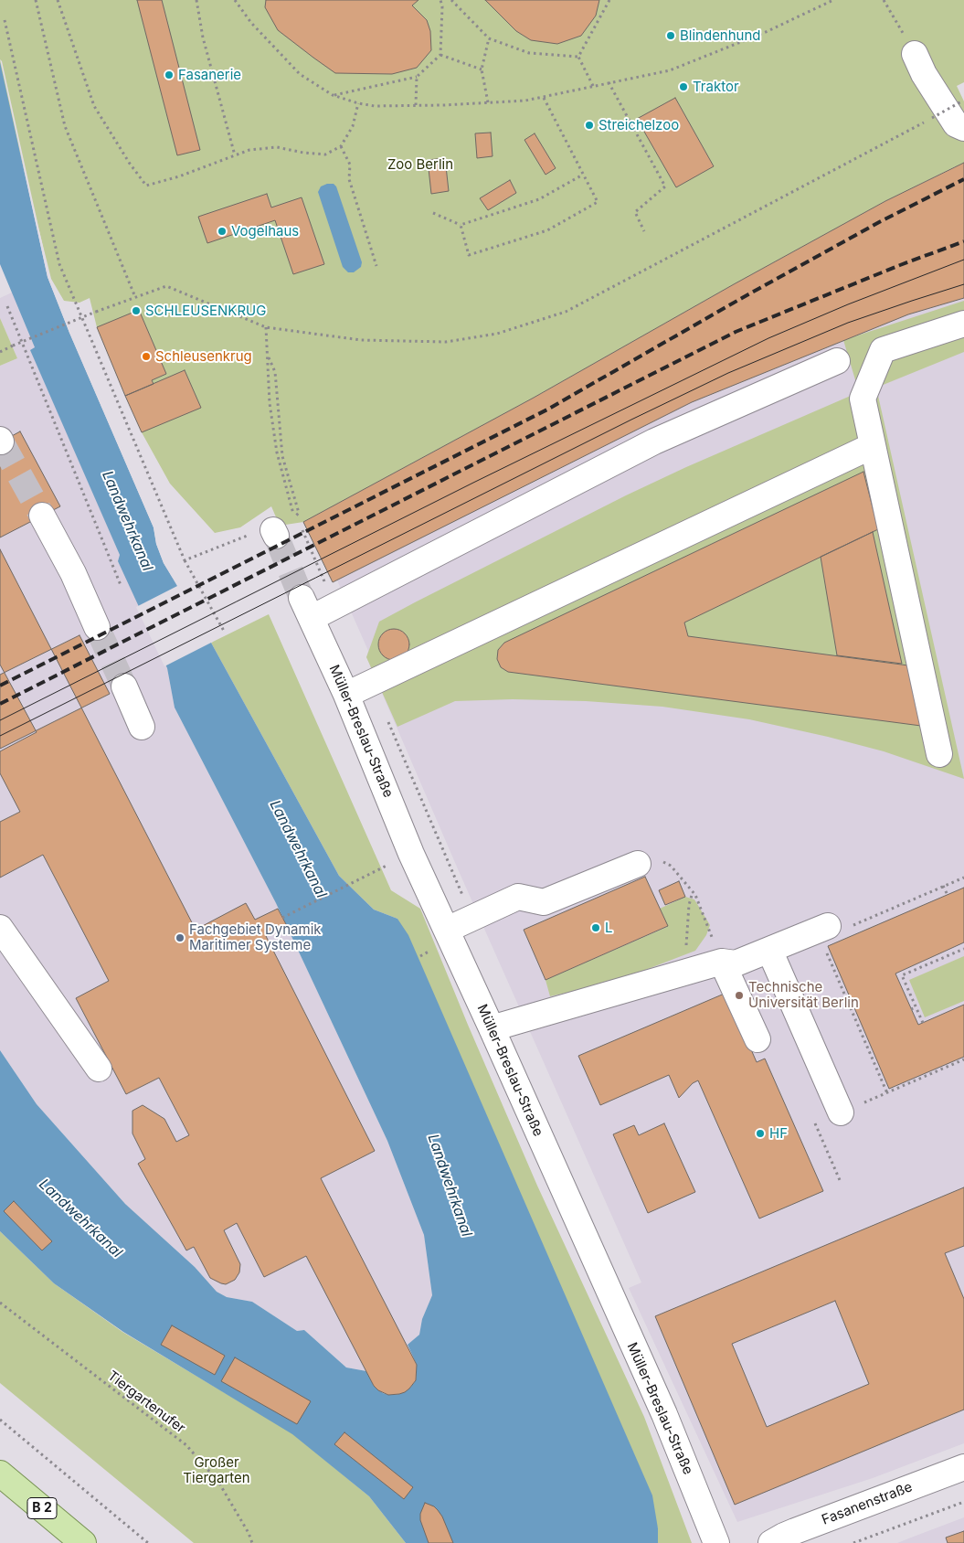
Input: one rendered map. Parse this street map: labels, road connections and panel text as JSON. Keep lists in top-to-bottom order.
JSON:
{
  "streets": {
    "main road": ["B 2"],
    "street": ["Müller-Breslau-Straße", "Fasanenstraße"],
    "path": ["Tiergartenufer"]
  },
  "water": ["Landwehrkanal"],
  "parks": ["Zoo Berlin", "Großer Tiergarten"],
  "places": [
    "Blindenhund",
    "Fasanerie",
    "Traktor",
    "Streichelzoo",
    "Vogelhaus",
    "SCHLEUSENKRUG",
    "Schleusenkrug",
    "L",
    "Fachgebiet Dynamik Maritimer Systeme",
    "Technische Universität Berlin",
    "HF"
  ]
}
